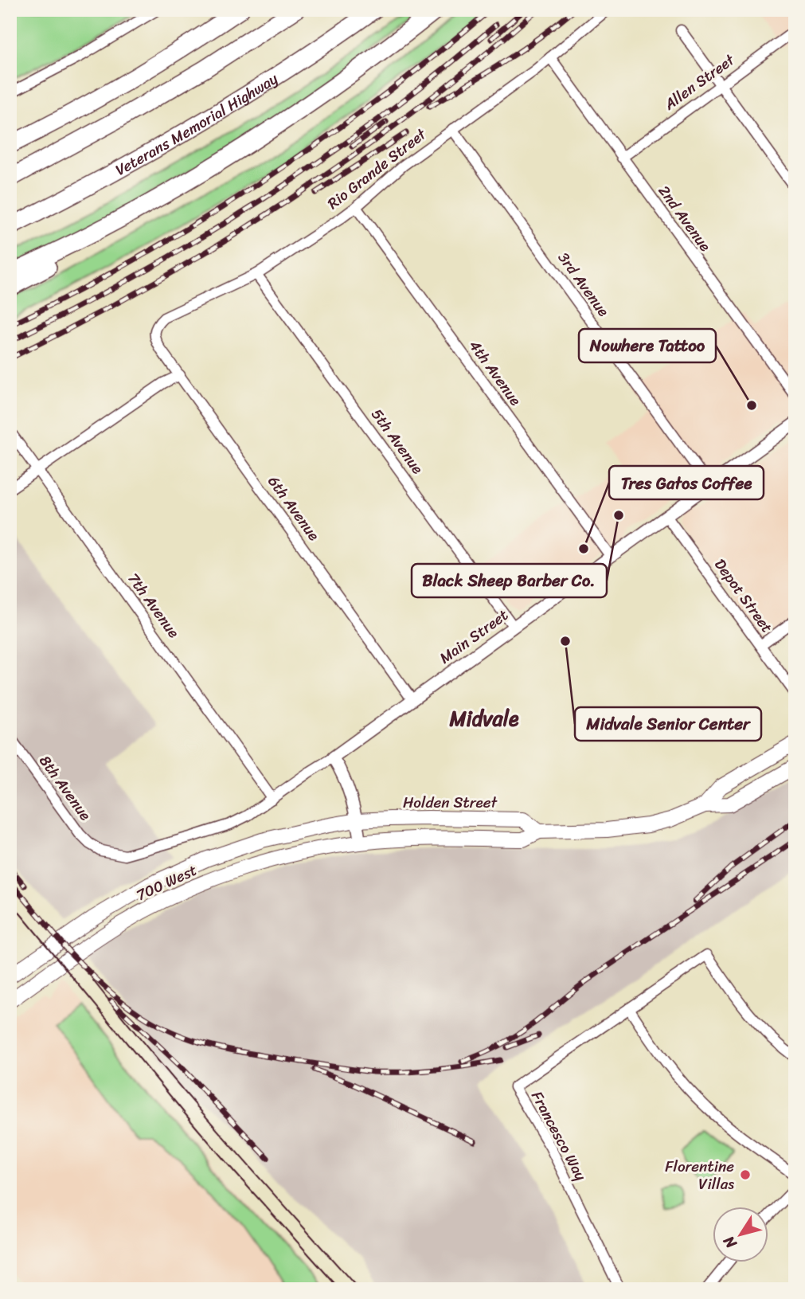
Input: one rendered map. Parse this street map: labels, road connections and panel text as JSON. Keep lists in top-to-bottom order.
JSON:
{
  "streets": {
    "highway": ["Veterans Memorial Highway"],
    "main road": ["Holden Street", "700 West"],
    "street": [
      "Allen Street",
      "Rio Grande Street",
      "2nd Avenue",
      "3rd Avenue",
      "4th Avenue",
      "5th Avenue",
      "6th Avenue",
      "Depot Street",
      "7th Avenue",
      "Main Street",
      "8th Avenue",
      "Francesco Way"
    ]
  },
  "crossings": [
    ["Allen Street", "2nd Avenue"],
    ["Rio Grande Street", "2nd Avenue"],
    ["Rio Grande Street", "3rd Avenue"],
    ["Rio Grande Street", "4th Avenue"],
    ["Rio Grande Street", "5th Avenue"],
    ["Rio Grande Street", "6th Avenue"],
    ["3rd Avenue", "Main Street"],
    ["4th Avenue", "Main Street"],
    ["5th Avenue", "Main Street"],
    ["6th Avenue", "Main Street"],
    ["Depot Street", "Main Street"],
    ["7th Avenue", "Main Street"],
    ["Main Street", "8th Avenue"],
    ["Holden Street", "700 West"]
  ],
  "districts": ["Midvale"],
  "places": [
    "Nowhere Tattoo",
    "Black Sheep Barber Co.",
    "Tres Gatos Coffee",
    "Midvale Senior Center",
    "Florentine Villas"
  ],
  "north": "bottom left"
}
